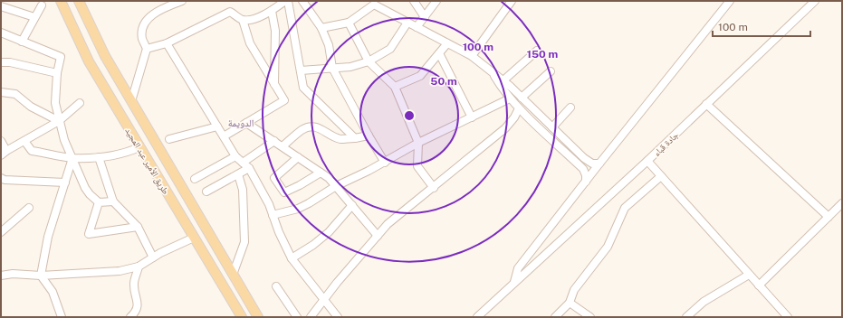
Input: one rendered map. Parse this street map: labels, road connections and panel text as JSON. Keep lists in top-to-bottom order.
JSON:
{
  "streets": {
    "main road": ["طريق الأمير عبد المجيد"],
    "street": ["جادة قباء"]
  },
  "districts": ["الدويمة"],
  "scale_bar": "100 m",
  "rings": ["100 m", "150 m", "50 m"]
}
